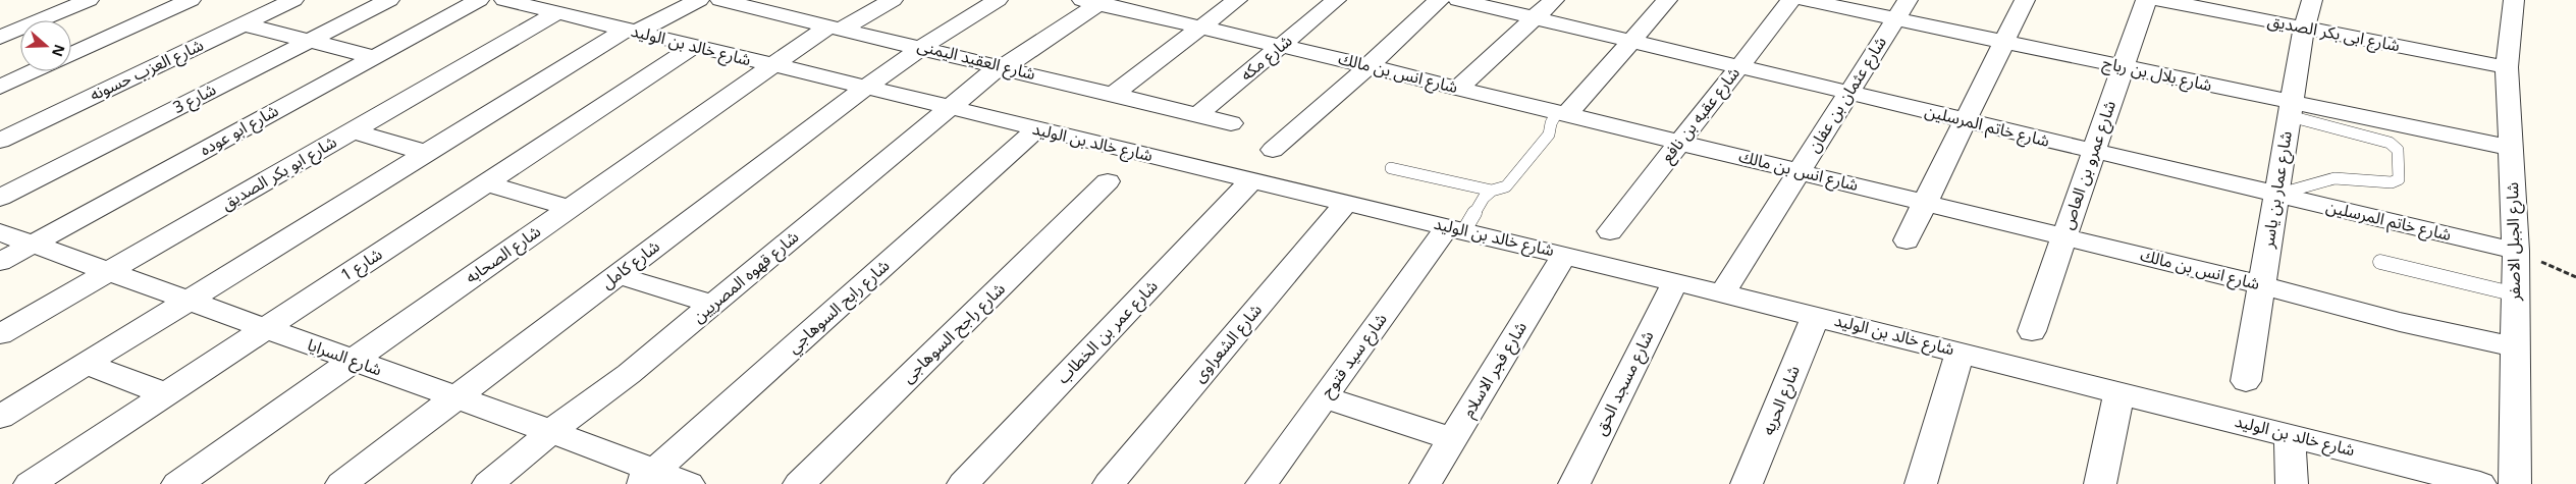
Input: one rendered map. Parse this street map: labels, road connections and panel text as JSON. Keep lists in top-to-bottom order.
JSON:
{
  "streets": {
    "street": [
      "شارع ابى بكر الصديق",
      "شارع خالد بن الوليد",
      "شارع مكه",
      "شارع العقيد اليمنى",
      "شارع العزب حسونه",
      "شارع انس بن مالك",
      "شارع بلال بن رباح",
      "شارع عثمان بن عفان",
      "شارع 3",
      "شارع عقبه بن نافع",
      "شارع خاتم المرسلين",
      "شارع ابو عوده",
      "شارع عمرو بن العاص",
      "شارع ابو بكر الصديق",
      "شارع عمار بن ياسر",
      "شارع الجبل الاصفر",
      "شارع الصحابه",
      "شارع 1",
      "شارع كامل",
      "شارع قهوه المصريين",
      "شارع رابح السوهاجي",
      "شارع عمر بن الخطاب",
      "شارع راجح السوهاجى",
      "شارع الشعراوى",
      "شارع سيد فتوح",
      "شارع السرايا",
      "شارع فجر الاسلام",
      "شارع مسجد الحق",
      "شارع الحريه"
    ]
  },
  "crossings": [
    ["شارع ابى بكر الصديق", "شارع عمار بن ياسر"],
    ["شارع ابى بكر الصديق", "شارع الجبل الاصفر"],
    ["شارع خالد بن الوليد", "شارع عثمان بن عفان"],
    ["شارع خالد بن الوليد", "شارع ابو بكر الصديق"],
    ["شارع خالد بن الوليد", "شارع الصحابه"],
    ["شارع خالد بن الوليد", "شارع 1"],
    ["شارع خالد بن الوليد", "شارع كامل"],
    ["شارع خالد بن الوليد", "شارع قهوه المصريين"],
    ["شارع خالد بن الوليد", "شارع رابح السوهاجي"],
    ["شارع خالد بن الوليد", "شارع عمر بن الخطاب"],
    ["شارع خالد بن الوليد", "شارع الشعراوى"],
    ["شارع خالد بن الوليد", "شارع سيد فتوح"],
    ["شارع خالد بن الوليد", "شارع فجر الاسلام"],
    ["شارع خالد بن الوليد", "شارع مسجد الحق"],
    ["شارع خالد بن الوليد", "شارع الحريه"],
    ["شارع مكه", "شارع العقيد اليمنى"],
    ["شارع مكه", "شارع انس بن مالك"],
    ["شارع العقيد اليمنى", "شارع الصحابه"],
    ["شارع العقيد اليمنى", "شارع كامل"],
    ["شارع العقيد اليمنى", "شارع قهوه المصريين"],
    ["شارع انس بن مالك", "شارع عثمان بن عفان"],
    ["شارع انس بن مالك", "شارع عقبه بن نافع"],
    ["شارع انس بن مالك", "شارع عمرو بن العاص"],
    ["شارع انس بن مالك", "شارع عمار بن ياسر"],
    ["شارع انس بن مالك", "شارع الجبل الاصفر"],
    ["شارع انس بن مالك", "شارع قهوه المصريين"],
    ["شارع بلال بن رباح", "شارع عثمان بن عفان"],
    ["شارع بلال بن رباح", "شارع عمرو بن العاص"],
    ["شارع بلال بن رباح", "شارع عمار بن ياسر"],
    ["شارع بلال بن رباح", "شارع الجبل الاصفر"],
    ["شارع عثمان بن عفان", "شارع خاتم المرسلين"],
    ["شارع عقبه بن نافع", "شارع خاتم المرسلين"],
    ["شارع خاتم المرسلين", "شارع عمرو بن العاص"],
    ["شارع خاتم المرسلين", "شارع عمار بن ياسر"],
    ["شارع خاتم المرسلين", "شارع الجبل الاصفر"],
    ["شارع ابو عوده", "شارع السرايا"],
    ["شارع ابو بكر الصديق", "شارع السرايا"],
    ["شارع الصحابه", "شارع السرايا"],
    ["شارع 1", "شارع السرايا"],
    ["شارع كامل", "شارع السرايا"],
    ["شارع قهوه المصريين", "شارع السرايا"],
    ["شارع رابح السوهاجي", "شارع السرايا"]
  ],
  "north": "right"
}
